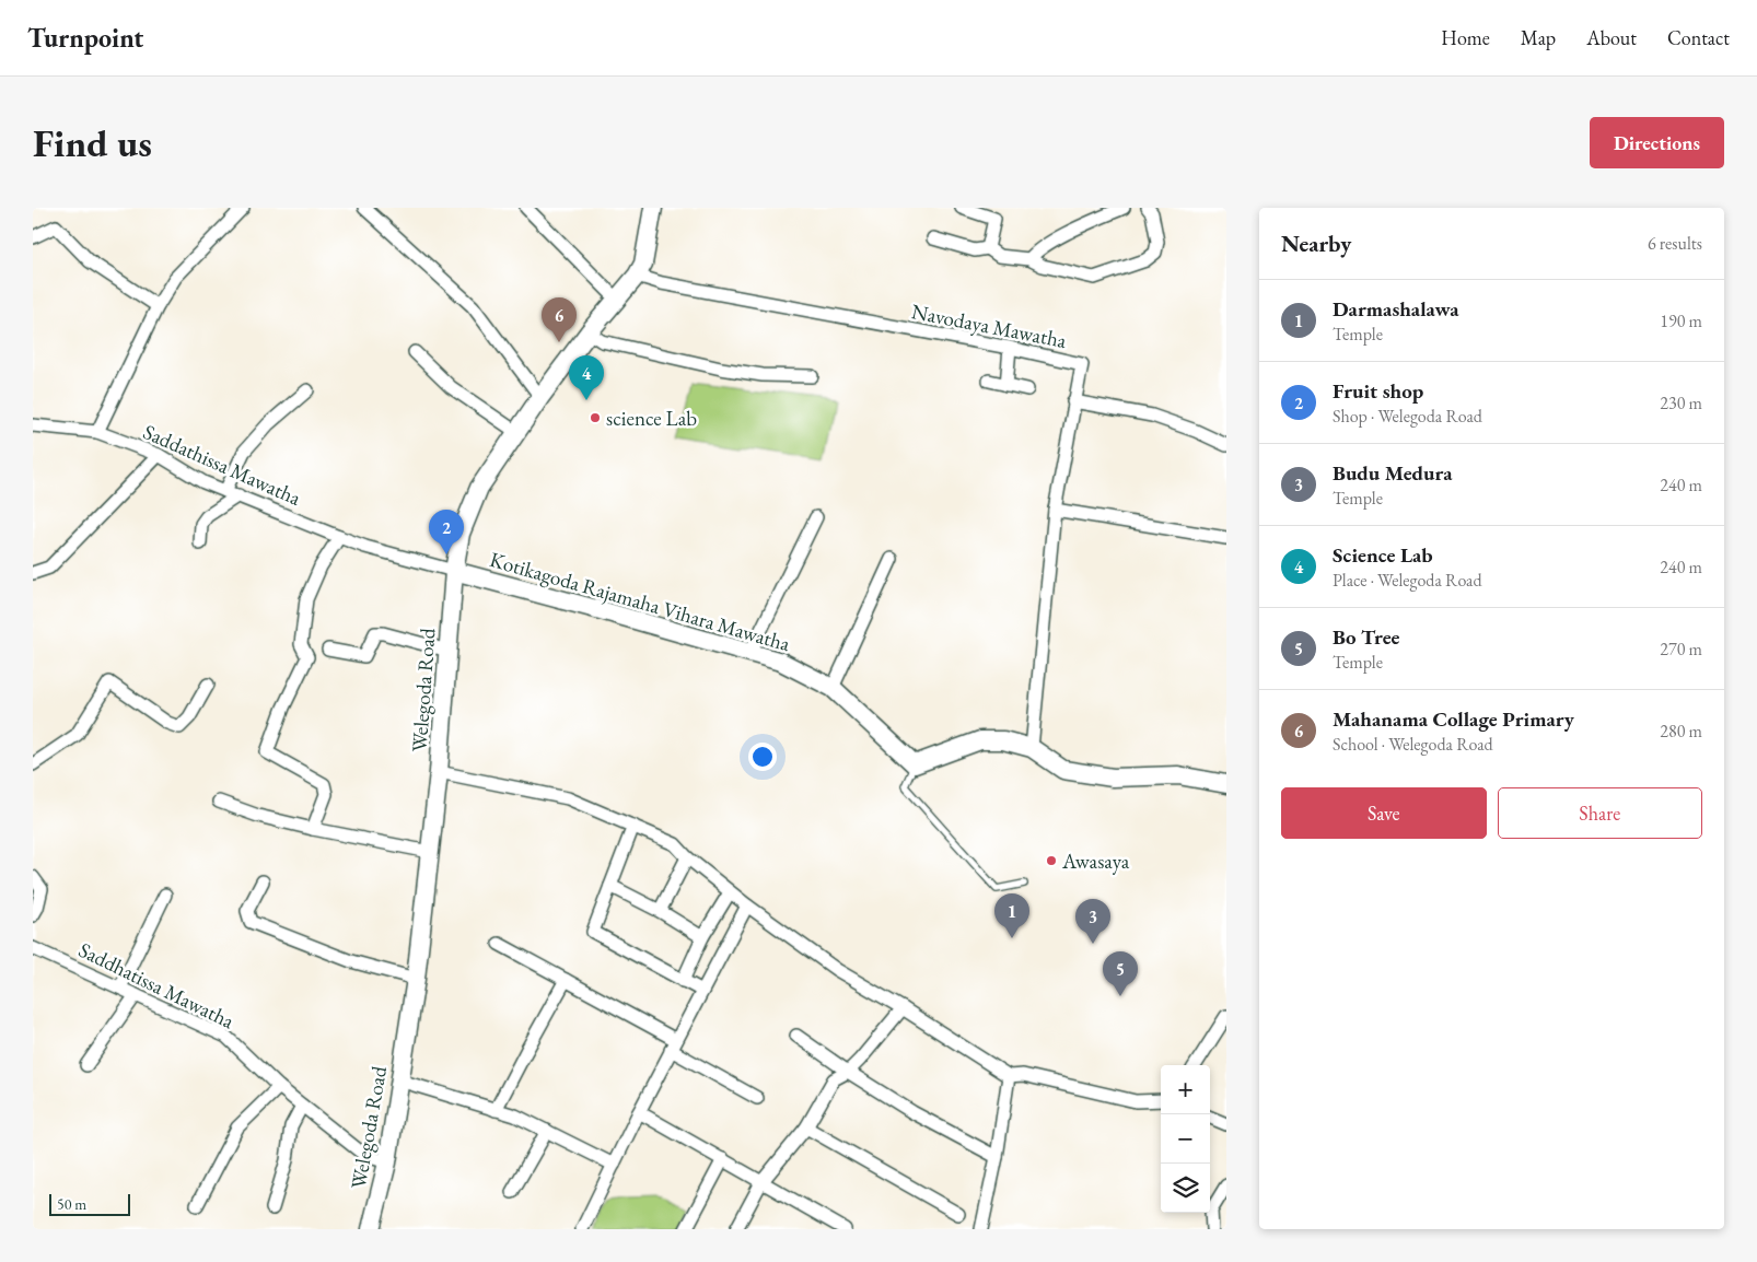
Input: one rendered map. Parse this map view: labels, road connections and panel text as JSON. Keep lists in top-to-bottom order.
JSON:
{
  "streets": {
    "street": [
      "Navodaya Mawatha",
      "Saddathissa Mawatha",
      "Kotikagoda Rajamaha Vihara Mawatha",
      "Welegoda Road",
      "Saddhatissa Mawatha"
    ]
  },
  "crossings": [
    ["Navodaya Mawatha", "Welegoda Road"],
    ["Saddathissa Mawatha", "Kotikagoda Rajamaha Vihara Mawatha"],
    ["Saddathissa Mawatha", "Welegoda Road"],
    ["Kotikagoda Rajamaha Vihara Mawatha", "Welegoda Road"],
    ["Welegoda Road", "Saddhatissa Mawatha"]
  ],
  "places": ["science Lab", "Awasaya"],
  "scale_bar": "50 m",
  "page": {
    "header": "Turnpoint",
    "nav": [
      "Home",
      "Map",
      "About",
      "Contact"
    ],
    "buttons": [
      "Directions",
      ["Save", "Share"]
    ],
    "title": "Find us",
    "heading": ["Nearby", "6 results"],
    "list": [
      {
        "mark": "1",
        "name": "Darmashalawa",
        "note": "Temple",
        "value": "190 m"
      },
      {
        "mark": "2",
        "name": "Fruit shop",
        "note": "Shop · Welegoda Road",
        "value": "230 m"
      },
      {
        "mark": "3",
        "name": "Budu Medura",
        "note": "Temple",
        "value": "240 m"
      },
      {
        "mark": "4",
        "name": "Science Lab",
        "note": "Place · Welegoda Road",
        "value": "240 m"
      },
      {
        "mark": "5",
        "name": "Bo Tree",
        "note": "Temple",
        "value": "270 m"
      },
      {
        "mark": "6",
        "name": "Mahanama Collage Primary",
        "note": "School · Welegoda Road",
        "value": "280 m"
      }
    ],
    "pins": [
      "6",
      "4",
      "2",
      "1",
      "3",
      "5"
    ],
    "map_buttons": ["+", "−"],
    "scale": "50 m"
  }
}
